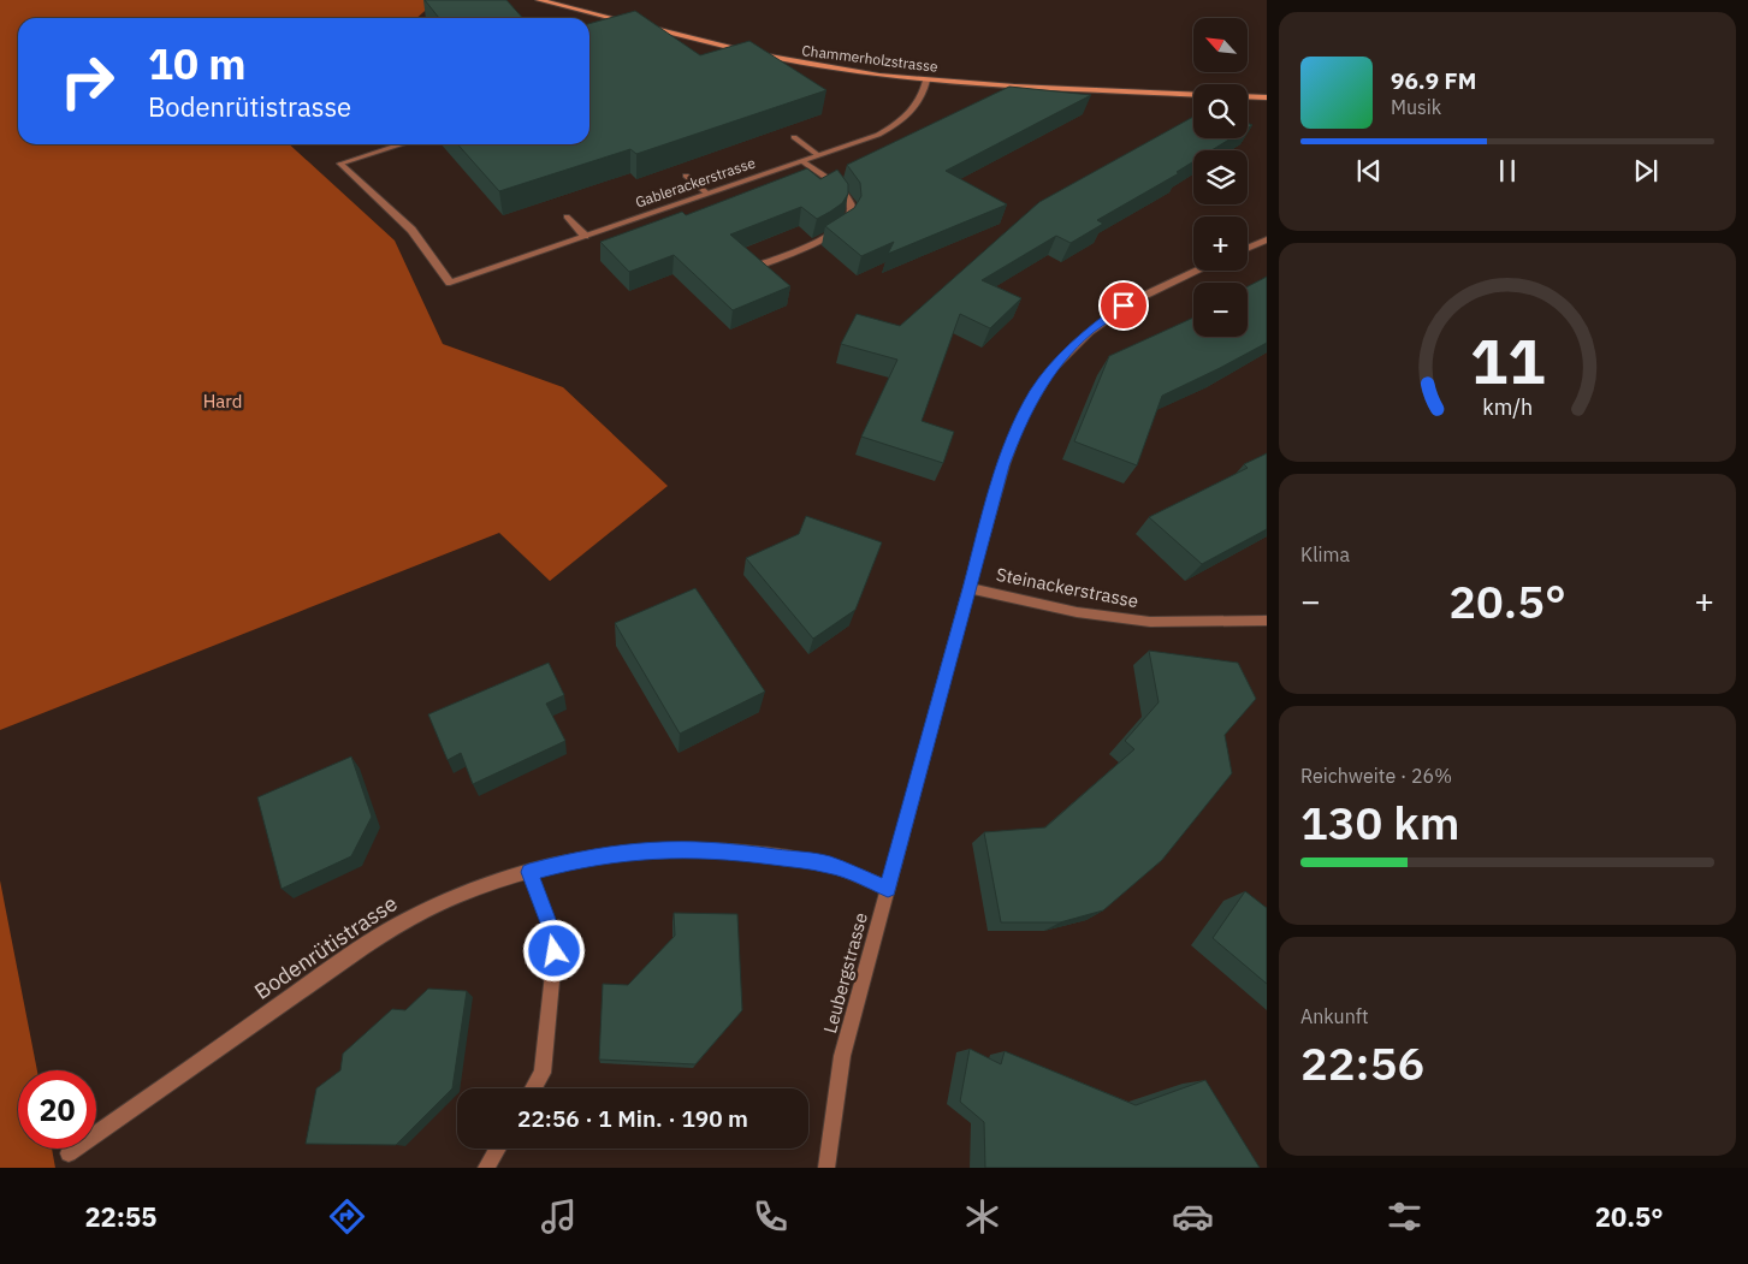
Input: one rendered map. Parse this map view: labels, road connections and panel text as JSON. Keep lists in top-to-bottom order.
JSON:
{
  "streets": {
    "street": [
      "Chammerholzstrasse",
      "Gablerackerstrasse",
      "Steinackerstrasse",
      "Bodenrütistrasse",
      "Leubergstrasse"
    ]
  },
  "crossings": [
    ["Chammerholzstrasse", "Gablerackerstrasse"],
    ["Steinackerstrasse", "Leubergstrasse"],
    ["Bodenrütistrasse", "Leubergstrasse"]
  ],
  "parks": ["Hard"],
  "north": "top left",
  "page": {
    "map_buttons": ["+", "−"],
    "turn": ["10 m", "Bodenrütistrasse"],
    "song": ["96.9 FM", "Musik"],
    "tile": [
      "Klima",
      ["Reichweite · 26%", "130 km"],
      ["Ankunft", "22:56"]
    ],
    "heat": ["−", "20.5°", "+"],
    "limit": "20",
    "trip": "22:56 · 1 Min. · 190 m",
    "tabs": ["22:55", "20.5°"],
    "gauge": ["11", "km/h"]
  }
}
